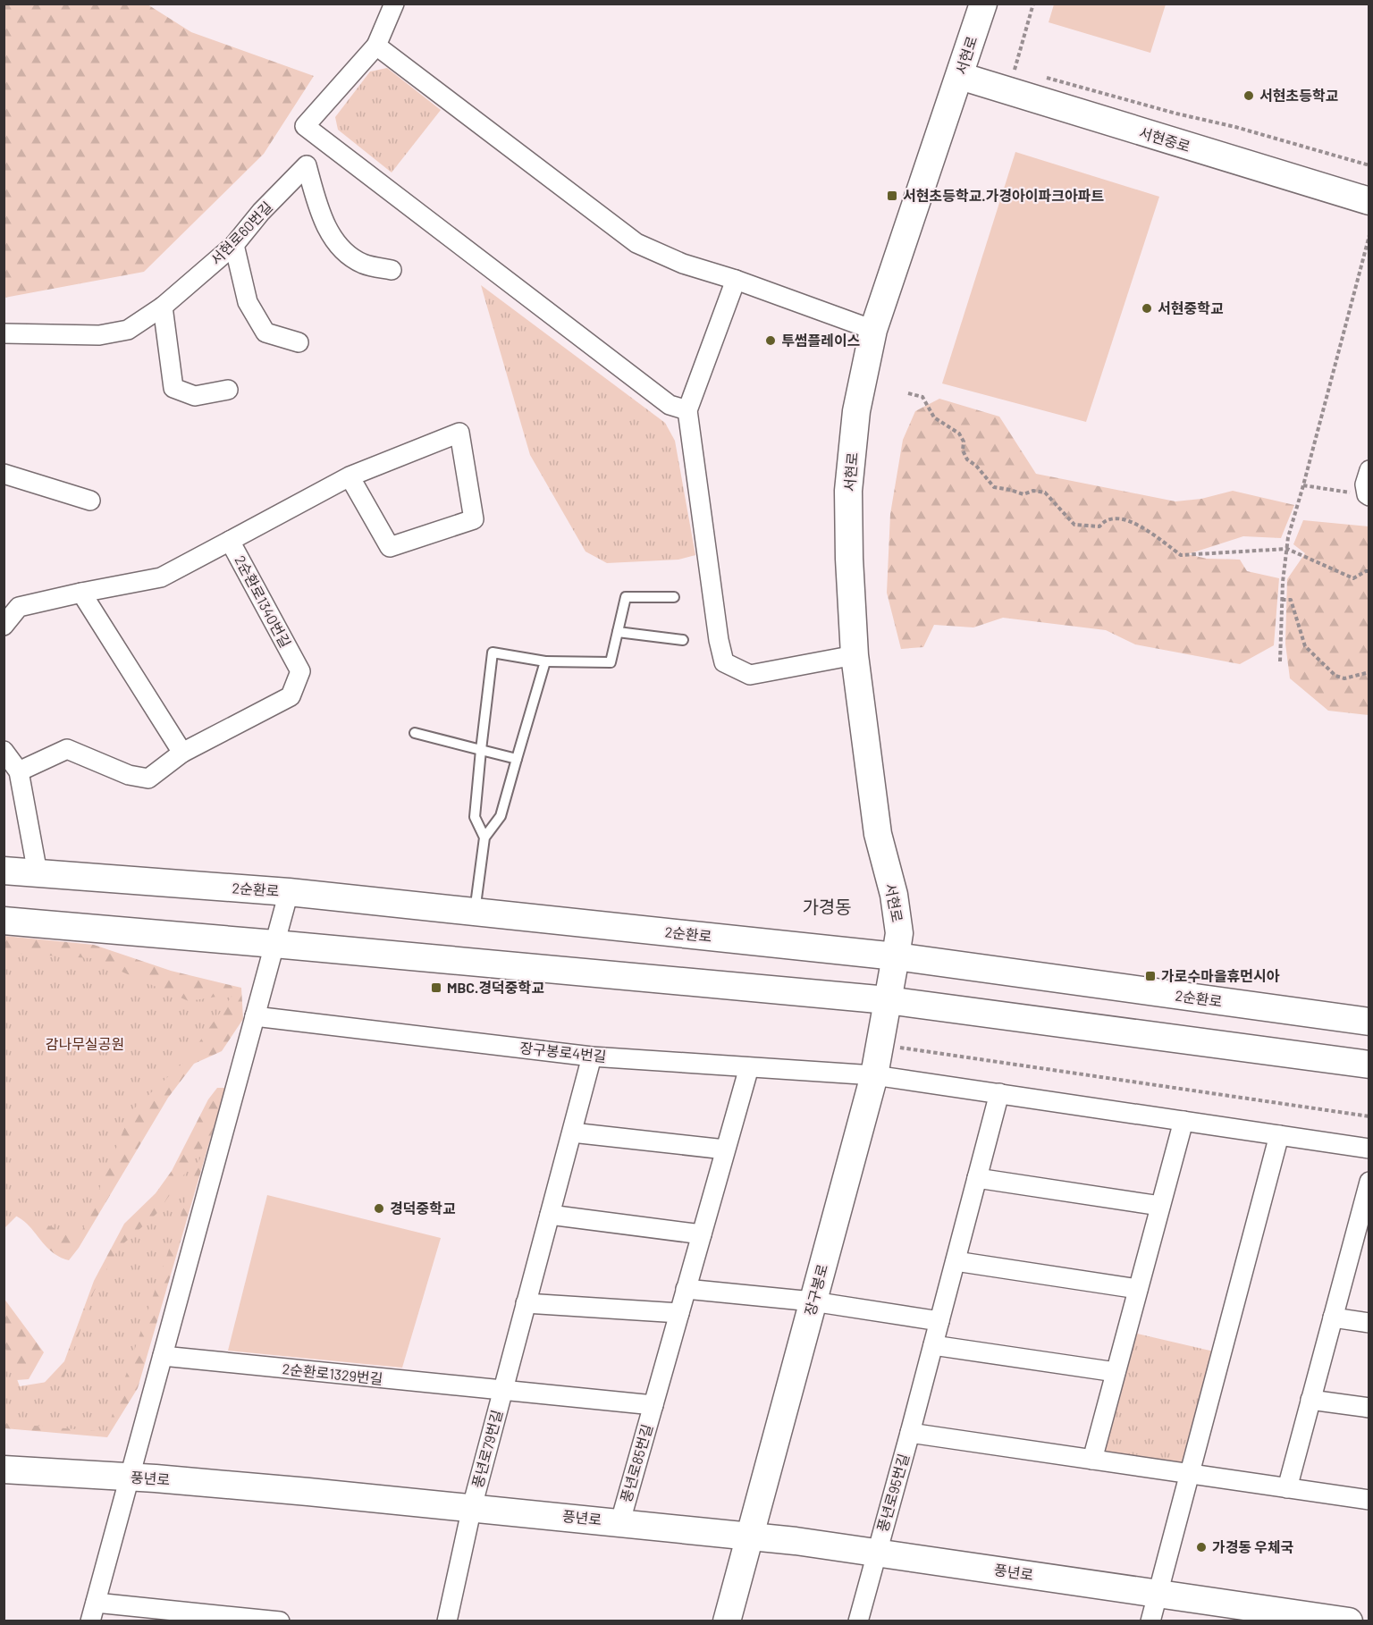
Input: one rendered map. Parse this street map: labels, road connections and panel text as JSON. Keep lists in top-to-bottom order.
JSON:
{
  "streets": {
    "street": [
      "서현로",
      "서현중로",
      "서현로60번길",
      "2순환로1340번길",
      "2순환로",
      "장구봉로4번길",
      "장구봉로",
      "2순환로1329번길",
      "풍년로79번길",
      "풍년로85번길",
      "풍년로",
      "풍년로95번길"
    ]
  },
  "crossings": [
    ["서현로", "서현중로"],
    ["서현로", "2순환로"],
    ["서현로", "장구봉로"],
    ["2순환로", "장구봉로"],
    ["장구봉로4번길", "장구봉로"],
    ["장구봉로4번길", "풍년로79번길"],
    ["장구봉로4번길", "풍년로85번길"],
    ["장구봉로4번길", "풍년로95번길"],
    ["장구봉로", "풍년로"],
    ["2순환로1329번길", "풍년로79번길"],
    ["풍년로79번길", "풍년로85번길"],
    ["풍년로79번길", "풍년로"],
    ["풍년로85번길", "풍년로"],
    ["풍년로", "풍년로95번길"]
  ],
  "districts": ["가경동"],
  "parks": ["감나무실공원"],
  "places": {
    "other": [
      "서현초등학교",
      "서현중학교",
      "투썸플레이스",
      "경덕중학교",
      "가경동 우체국"
    ],
    "transit": ["서현초등학교.가경아이파크아파트", "가로수마을휴먼시아", "MBC.경덕중학교"]
  }
}
